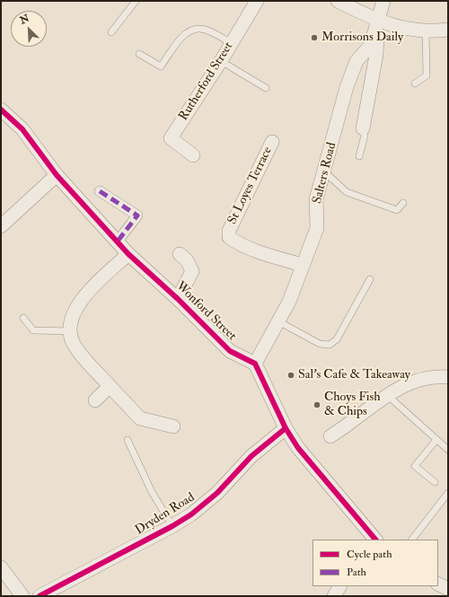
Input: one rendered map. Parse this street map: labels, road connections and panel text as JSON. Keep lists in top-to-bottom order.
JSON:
{
  "streets": {
    "street": [
      "Rutherford Street",
      "Salters Road",
      "St Loyes Terrace",
      "Wonford Street",
      "Dryden Road"
    ]
  },
  "crossings": [
    ["Salters Road", "St Loyes Terrace"],
    ["Salters Road", "Wonford Street"]
  ],
  "places": ["Morrisons Daily", "Sal's Cafe & Takeaway", "Choys Fish & Chips"],
  "legend": ["Cycle path", "Path"],
  "north": "top left"
}
